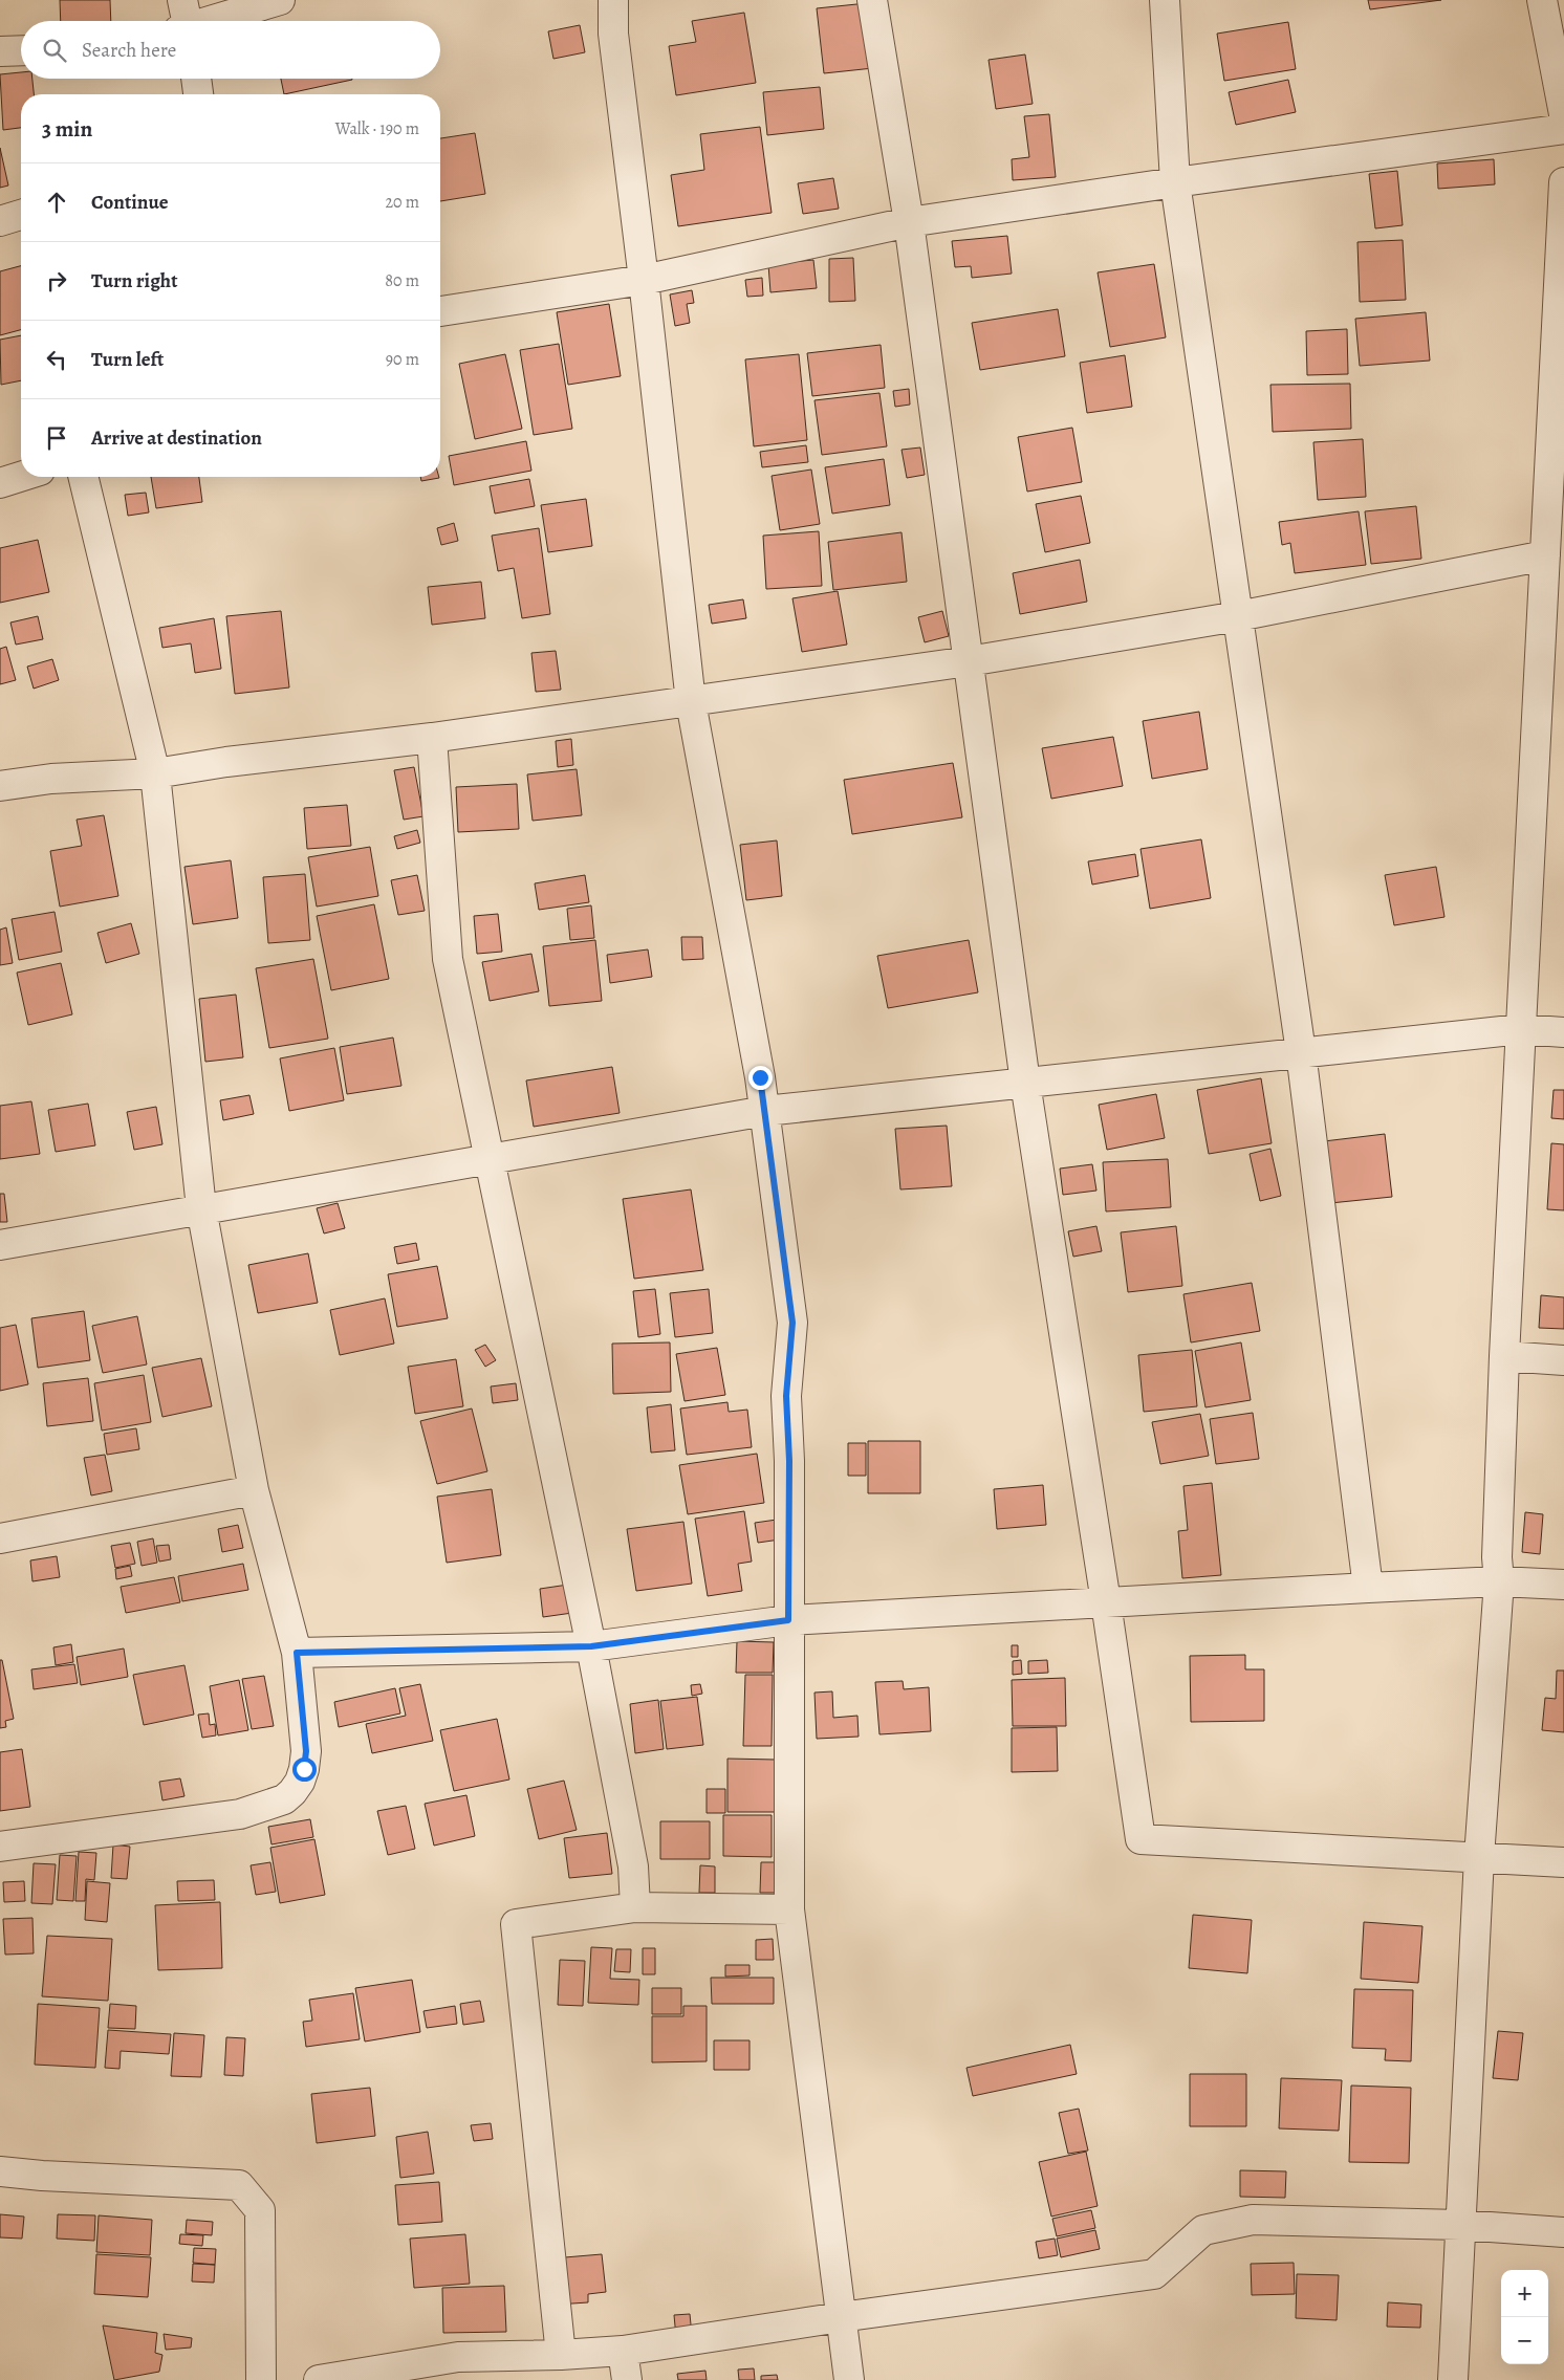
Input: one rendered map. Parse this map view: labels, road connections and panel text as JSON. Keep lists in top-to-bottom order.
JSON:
{
  "page": {
    "search": "Search here",
    "heading": ["3 min", "Walk · 190 m"],
    "list": [
      ["Continue", "20 m"],
      ["Turn right", "80 m"],
      ["Turn left", "90 m"],
      "Arrive at destination"
    ],
    "map_buttons": ["+", "−"]
  }
}
